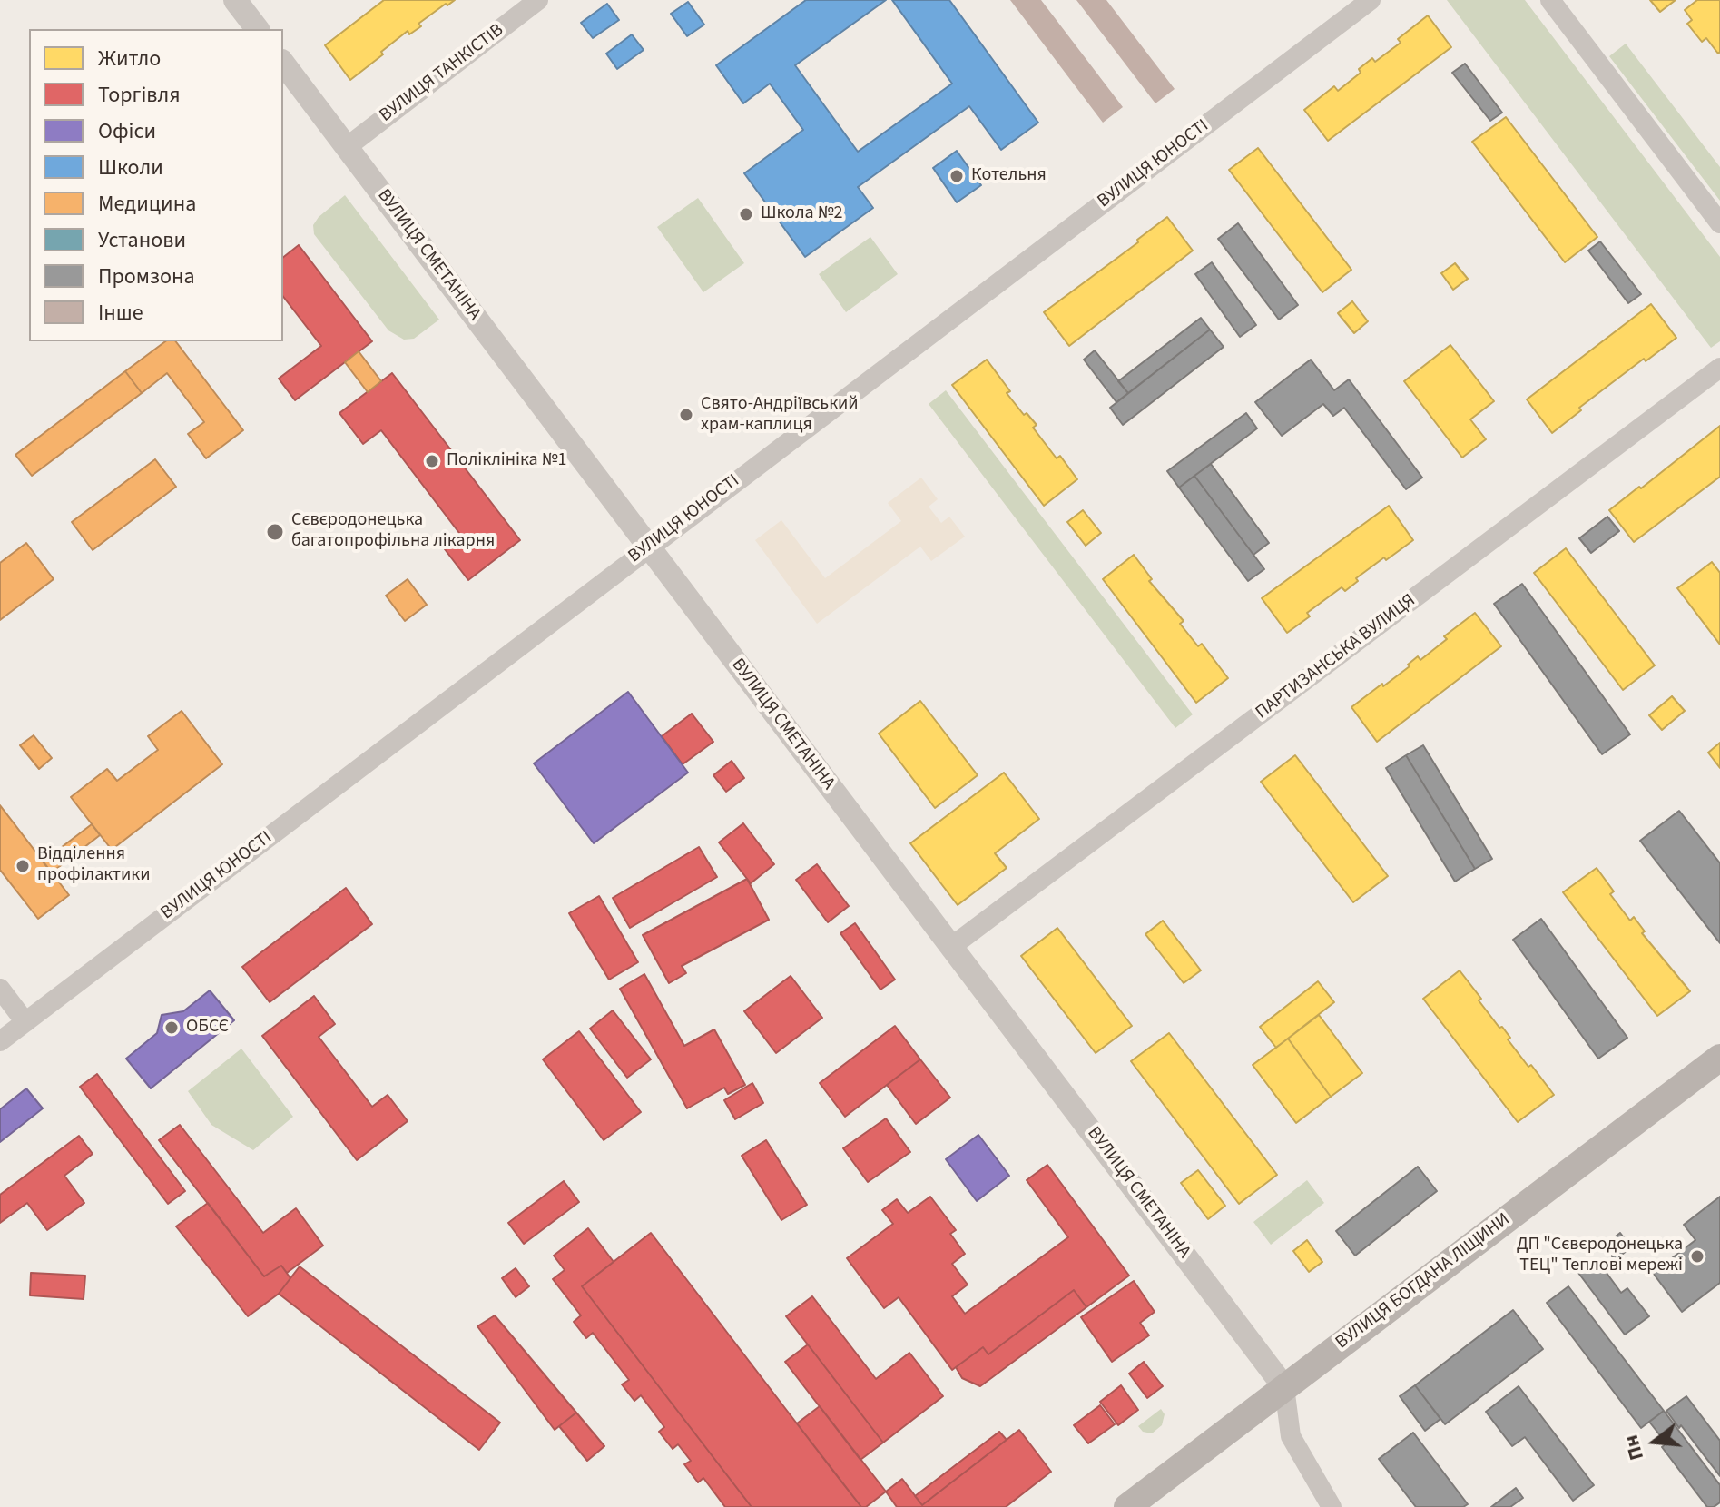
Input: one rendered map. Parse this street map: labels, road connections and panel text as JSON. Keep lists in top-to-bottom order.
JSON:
{
  "streets": {
    "main road": ["ВУЛИЦЯ БОГДАНА ЛІЩИНИ"],
    "street": [
      "ВУЛИЦЯ ТАНКІСТІВ",
      "ВУЛИЦЯ ЮНОСТІ",
      "ВУЛИЦЯ СМЕТАНІНА",
      "ПАРТИЗАНСЬКА ВУЛИЦЯ"
    ]
  },
  "crossings": [
    ["ВУЛИЦЯ ТАНКІСТІВ", "ВУЛИЦЯ СМЕТАНІНА"],
    ["ВУЛИЦЯ ЮНОСТІ", "ВУЛИЦЯ СМЕТАНІНА"],
    ["ВУЛИЦЯ СМЕТАНІНА", "ПАРТИЗАНСЬКА ВУЛИЦЯ"],
    ["ВУЛИЦЯ СМЕТАНІНА", "ВУЛИЦЯ БОГДАНА ЛІЩИНИ"]
  ],
  "places": [
    "Котельня",
    "Школа №2",
    "Свято-Андріївський храм-каплиця",
    "Поліклініка №1",
    "Сєвєродонецька багатопрофільна лікарня",
    "Відділення профілактики",
    "ОБСЄ",
    "ДП \"Сєвєродонецька ТЕЦ\" Теплові мережі"
  ],
  "legend": [
    "Житло",
    "Торгівля",
    "Офіси",
    "Школи",
    "Медицина",
    "Установи",
    "Промзона",
    "Інше"
  ],
  "north": "left"
}
